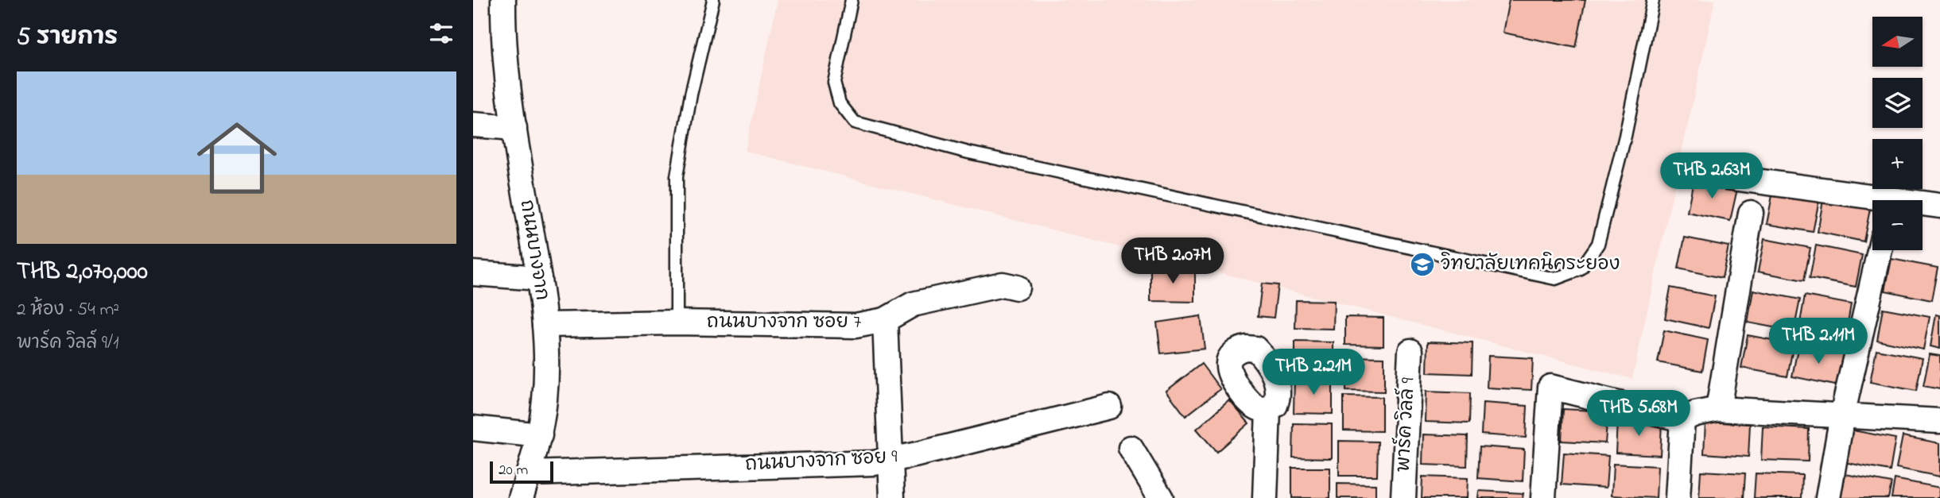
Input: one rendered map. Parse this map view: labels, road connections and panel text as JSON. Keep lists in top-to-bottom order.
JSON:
{
  "streets": {
    "street": [
      "ถนนบางจาก",
      "ถนนบางจาก ซอย 7",
      "พาร์ค วิลล์ 9",
      "ถนนบางจาก ซอย 9"
    ]
  },
  "crossings": [
    ["ถนนบางจาก", "ถนนบางจาก ซอย 7"],
    ["ถนนบางจาก", "ถนนบางจาก ซอย 9"]
  ],
  "places": {
    "school or university": ["วิทยาลัยเทคนิคระยอง"]
  },
  "scale_bar": "20 m",
  "north": "left",
  "page": {
    "heading": "5 รายการ",
    "map_buttons": ["+", "−"],
    "list": [
      {
        "name": "THB 2,070,000",
        "note": "2 ห้อง · 54 m² · พาร์ค วิลล์ 9/1"
      }
    ],
    "price": [
      "THB 2.63M",
      "THB 2.07M",
      "THB 2.11M",
      "THB 2.21M",
      "THB 5.68M"
    ],
    "scale": "20 m"
  }
}
